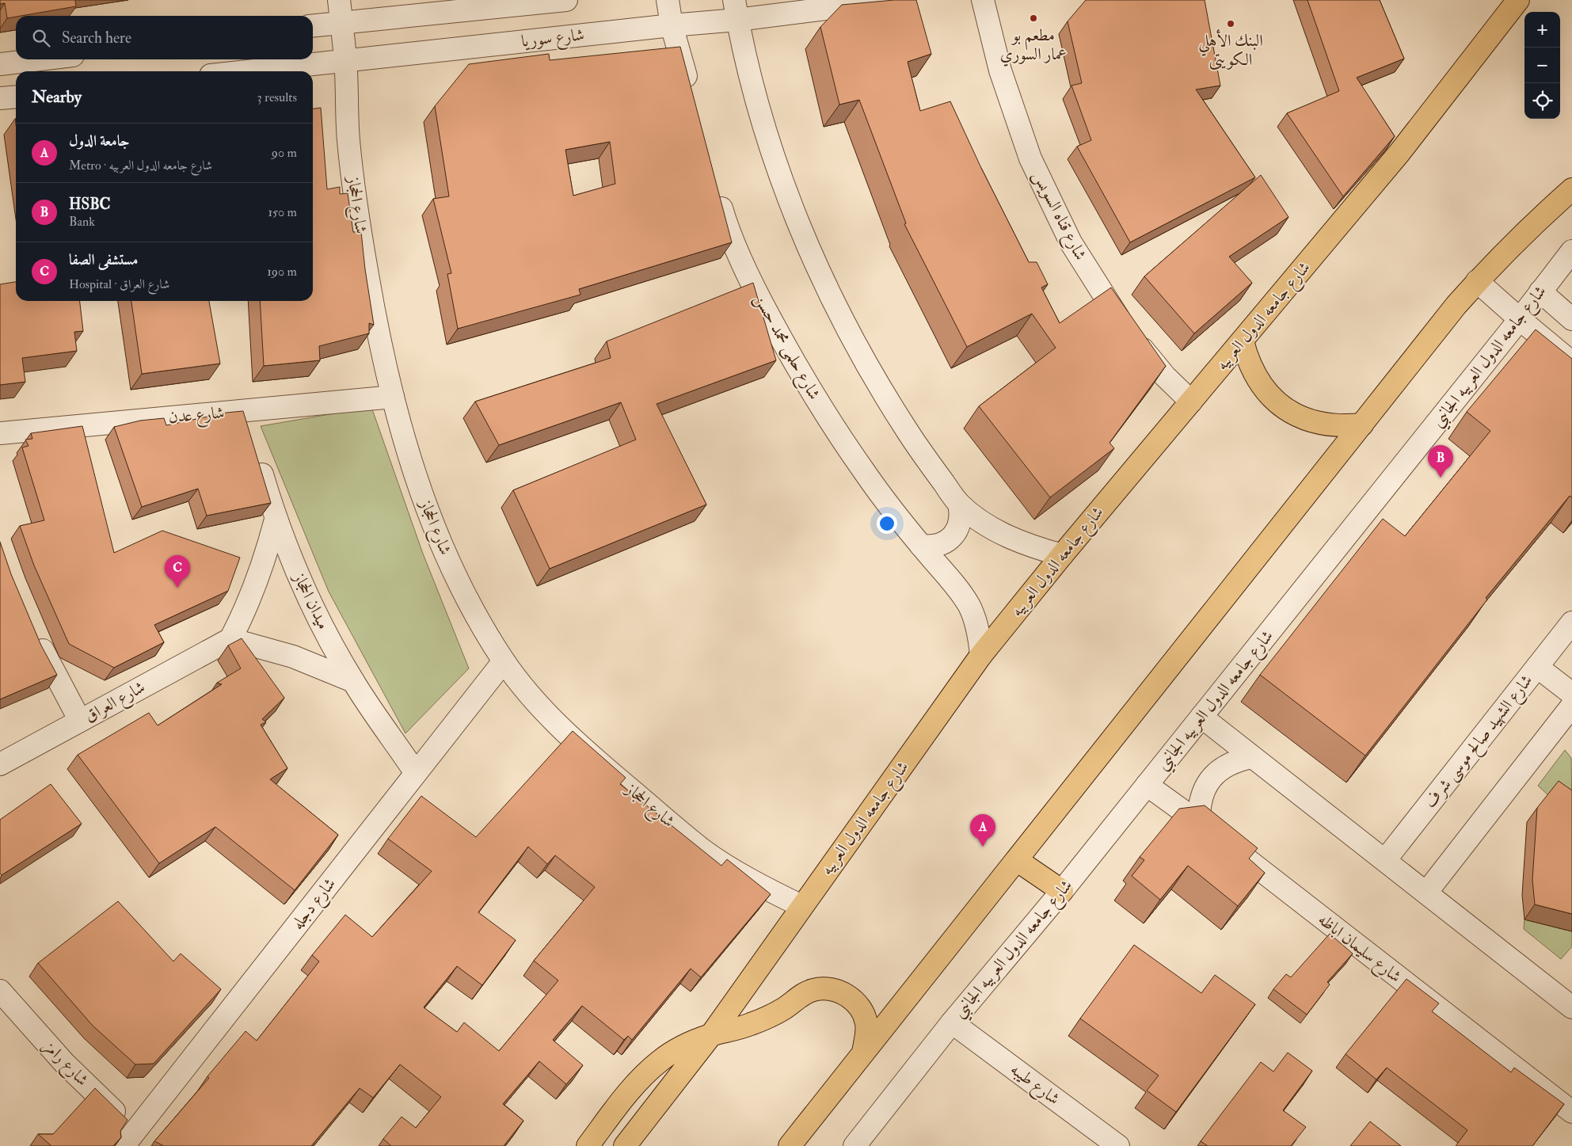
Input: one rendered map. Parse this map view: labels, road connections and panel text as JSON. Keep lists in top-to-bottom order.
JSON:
{
  "streets": {
    "main road": ["شارع جامعه الدول العربيه"],
    "street": [
      "شارع سوريا",
      "شارع الحجاز",
      "شارع قناه السويس",
      "شارع حلمى محمد حسن",
      "شارع جامعه الدول العربيه الجانبي",
      "شارع عدن",
      "ميدان الحجاز",
      "شارع العراق",
      "شارع الشهيد صالح موسى شرف",
      "شارع دجله",
      "شارع سليمان اباظه",
      "شارع رامز",
      "شارع طيبه"
    ]
  },
  "crossings": [
    ["شارع سوريا", "شارع الحجاز"],
    ["شارع الحجاز", "شارع جامعه الدول العربيه"],
    ["شارع الحجاز", "شارع عدن"],
    ["شارع الحجاز", "شارع دجله"],
    ["شارع قناه السويس", "شارع جامعه الدول العربيه"],
    ["شارع جامعه الدول العربيه", "شارع حلمى محمد حسن"],
    ["شارع جامعه الدول العربيه الجانبي", "شارع سليمان اباظه"],
    ["شارع جامعه الدول العربيه الجانبي", "شارع طيبه"],
    ["ميدان الحجاز", "شارع دجله"],
    ["شارع دجله", "شارع رامز"]
  ],
  "places": ["مطعم بو عمار السوري", "البنك الأهلي الكويتى"],
  "page": {
    "map_buttons": ["+", "−"],
    "search": "Search here",
    "heading": ["Nearby", "3 results"],
    "list": [
      {
        "mark": "A",
        "name": "جامعة الدول",
        "note": "Metro · شارع جامعه الدول العربيه",
        "value": "90 m"
      },
      {
        "mark": "B",
        "name": "HSBC",
        "note": "Bank",
        "value": "150 m"
      },
      {
        "mark": "C",
        "name": "مستشفى الصفا",
        "note": "Hospital · شارع العراق",
        "value": "190 m"
      }
    ],
    "pins": ["B", "C", "A"]
  }
}
